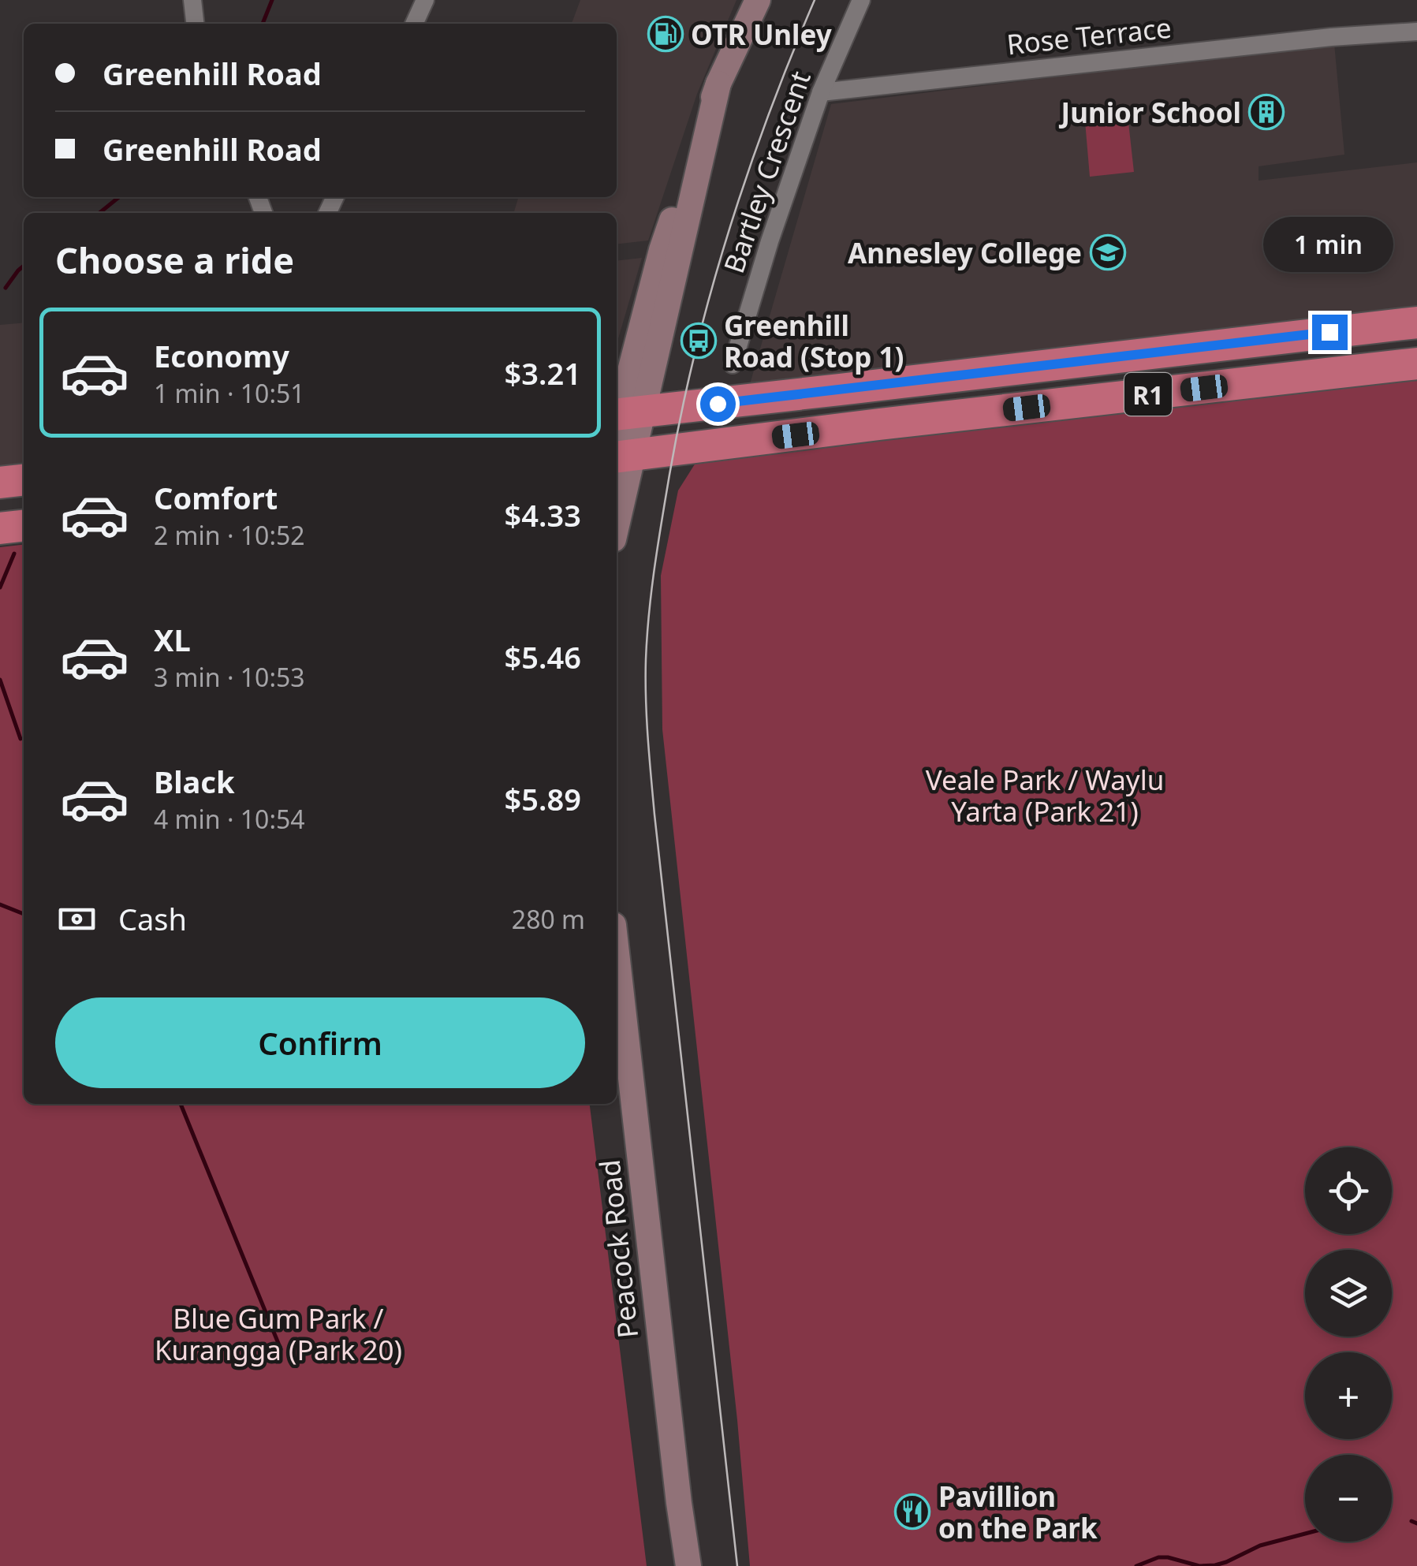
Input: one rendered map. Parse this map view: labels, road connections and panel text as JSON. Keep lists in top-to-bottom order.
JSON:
{
  "streets": {
    "highway": ["R1"],
    "main road": ["Peacock Road"],
    "street": ["Rose Terrace", "Bartley Crescent"]
  },
  "crossings": [
    ["Rose Terrace", "Bartley Crescent"]
  ],
  "parks": ["Veale Park / Waylu Yarta (Park 21)", "Blue Gum Park / Kurangga (Park 20)"],
  "places": {
    "fuel station": ["OTR Unley"],
    "building": ["Junior School"],
    "school or university": ["Annesley College"],
    "bus stop": ["Greenhill Road (Stop 1)"],
    "restaurant": ["Pavillion on the Park"]
  },
  "page": {
    "banner": ["Greenhill Road", "Greenhill Road"],
    "heading": "Choose a ride",
    "bubble": "1 min",
    "list": [
      {
        "name": "Economy",
        "note": "1 min · 10:51",
        "value": "$3.21"
      },
      {
        "name": "Comfort",
        "note": "2 min · 10:52",
        "value": "$4.33"
      },
      {
        "name": "XL",
        "note": "3 min · 10:53",
        "value": "$5.46"
      },
      {
        "name": "Black",
        "note": "4 min · 10:54",
        "value": "$5.89"
      }
    ],
    "pay": ["Cash", "280 m"],
    "buttons": "Confirm",
    "map_buttons": ["+", "−"]
  }
}
